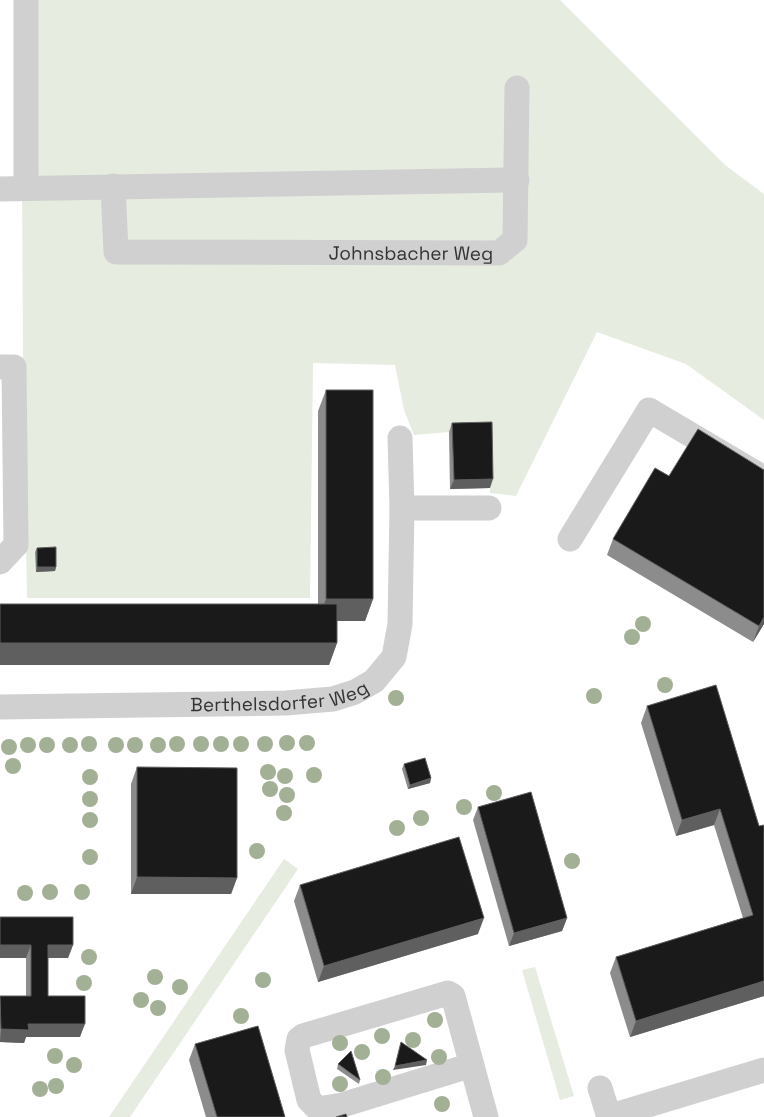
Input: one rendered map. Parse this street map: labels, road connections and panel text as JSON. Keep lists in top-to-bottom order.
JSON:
{
  "streets": {
    "street": ["Johnsbacher Weg", "Berthelsdorfer Weg"]
  }
}
